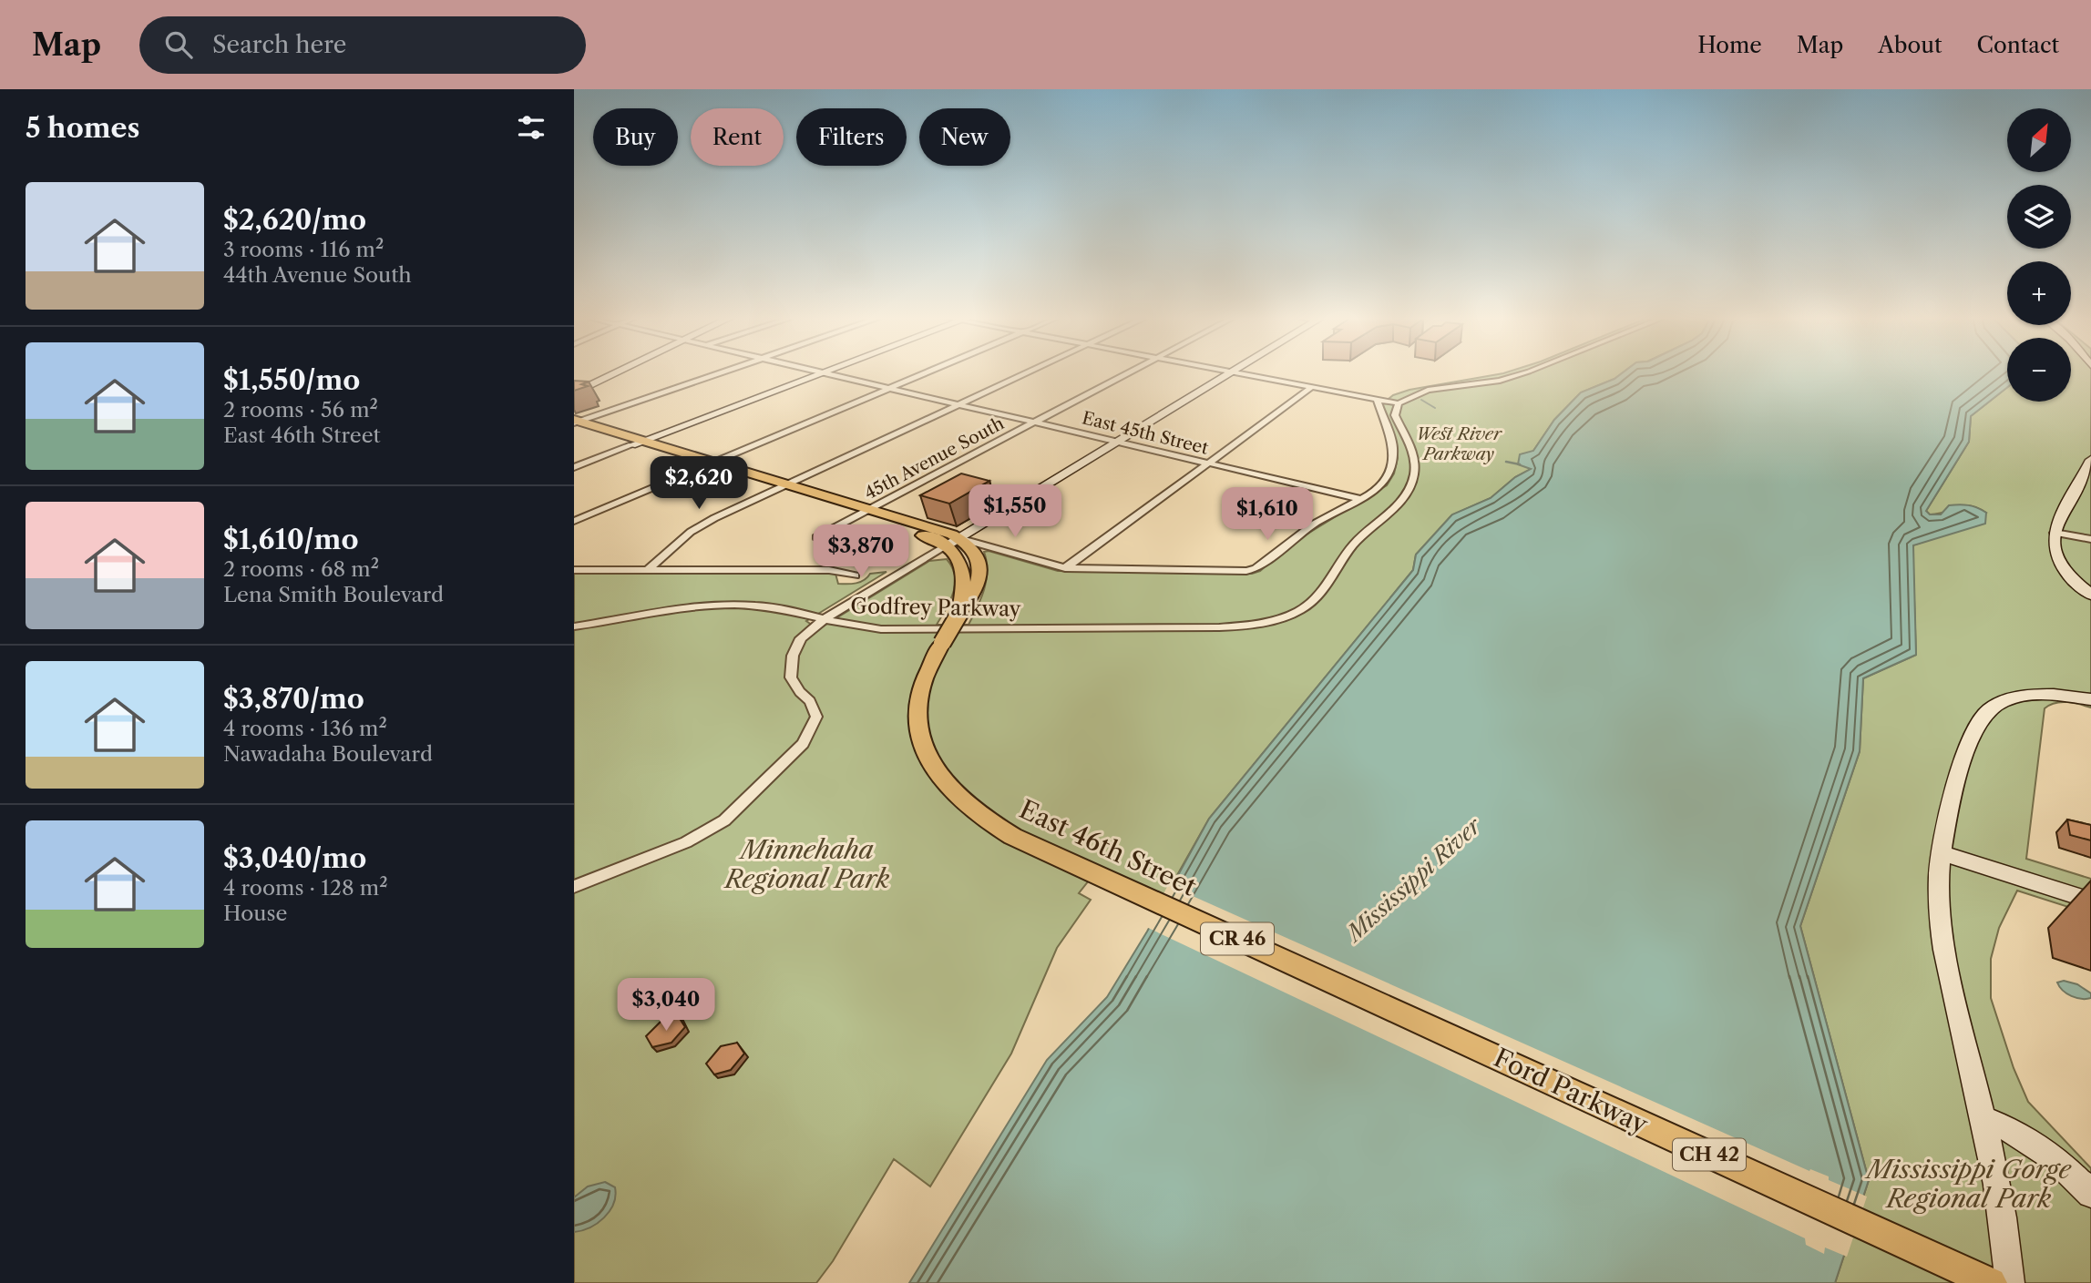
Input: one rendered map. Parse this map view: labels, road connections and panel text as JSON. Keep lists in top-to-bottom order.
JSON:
{
  "streets": {
    "main road": [
      "East 46th Street",
      "CR 46",
      "Ford Parkway",
      "CH 42"
    ],
    "street": ["East 45th Street", "45th Avenue South", "Godfrey Parkway"]
  },
  "crossings": [
    ["East 45th Street", "45th Avenue South"],
    ["East 45th Street", "East 46th Street"],
    ["45th Avenue South", "East 46th Street"],
    ["East 46th Street", "Ford Parkway"]
  ],
  "water": ["Mississippi River"],
  "parks": ["West River Parkway", "Minnehaha Regional Park", "Mississippi Gorge Regional Park"],
  "north": "top right",
  "page": {
    "header": "Map",
    "search": "Search here",
    "nav": [
      "Home",
      "Map",
      "About",
      "Contact"
    ],
    "heading": "5 homes",
    "map_buttons": ["+", "−"],
    "chip": [
      "Buy",
      "Rent",
      "Filters",
      "New"
    ],
    "list": [
      {
        "name": "$2,620/mo",
        "note": "3 rooms · 116 m² · 44th Avenue South"
      },
      {
        "name": "$1,550/mo",
        "note": "2 rooms · 56 m² · East 46th Street"
      },
      {
        "name": "$1,610/mo",
        "note": "2 rooms · 68 m² · Lena Smith Boulevard"
      },
      {
        "name": "$3,870/mo",
        "note": "4 rooms · 136 m² · Nawadaha Boulevard"
      },
      {
        "name": "$3,040/mo",
        "note": "4 rooms · 128 m² · House"
      }
    ],
    "price": [
      "$2,620",
      "$1,550",
      "$1,610",
      "$3,870",
      "$3,040"
    ]
  }
}
